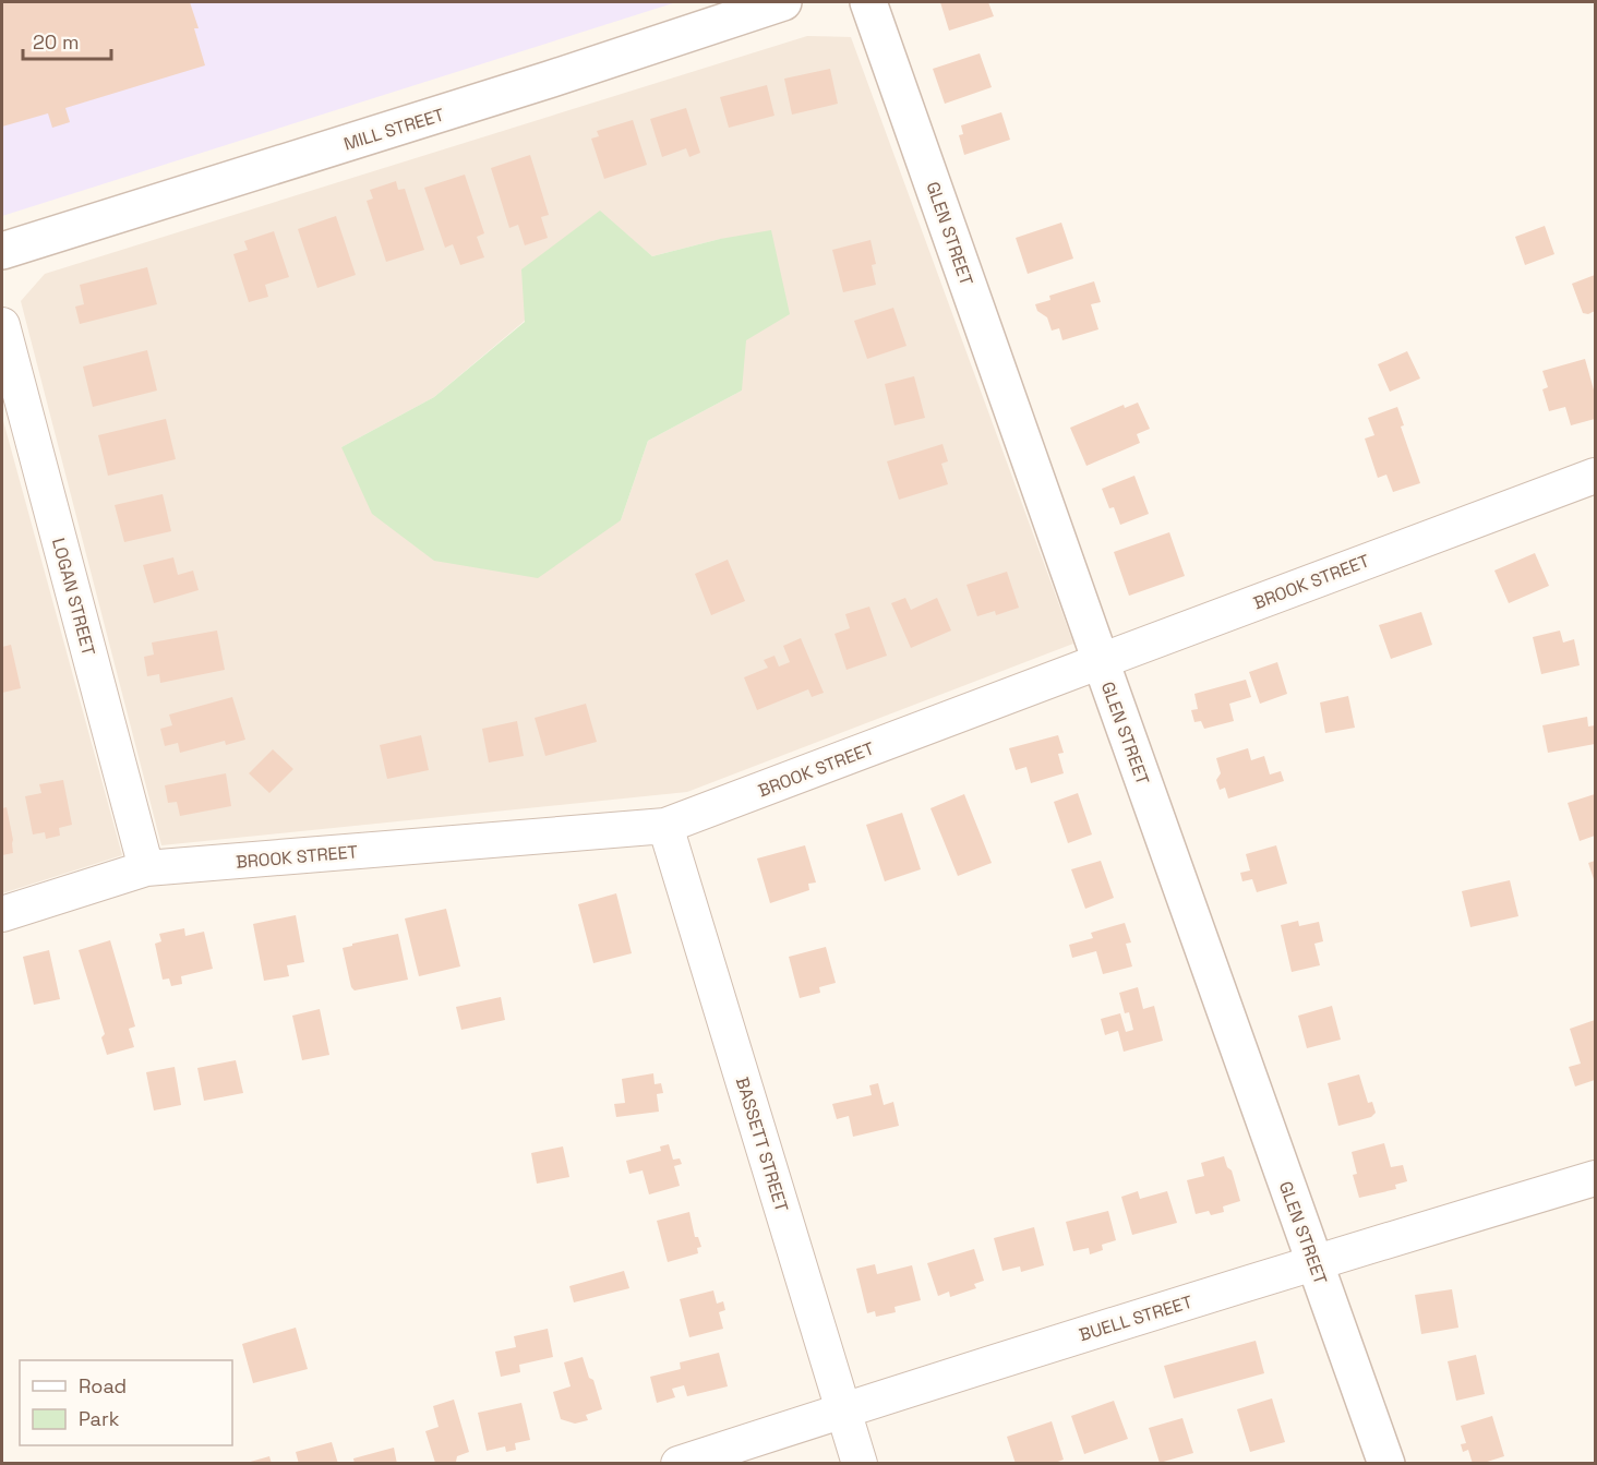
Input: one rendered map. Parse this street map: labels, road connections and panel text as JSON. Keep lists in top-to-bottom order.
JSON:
{
  "streets": {
    "street": [
      "MILL STREET",
      "GLEN STREET",
      "BROOK STREET",
      "LOGAN STREET",
      "BASSETT STREET",
      "BUELL STREET"
    ]
  },
  "crossings": [
    ["GLEN STREET", "BROOK STREET"],
    ["GLEN STREET", "BUELL STREET"],
    ["BROOK STREET", "LOGAN STREET"],
    ["BROOK STREET", "BASSETT STREET"],
    ["BASSETT STREET", "BUELL STREET"]
  ],
  "legend": ["Road", "Park"],
  "scale_bar": "20 m"
}
